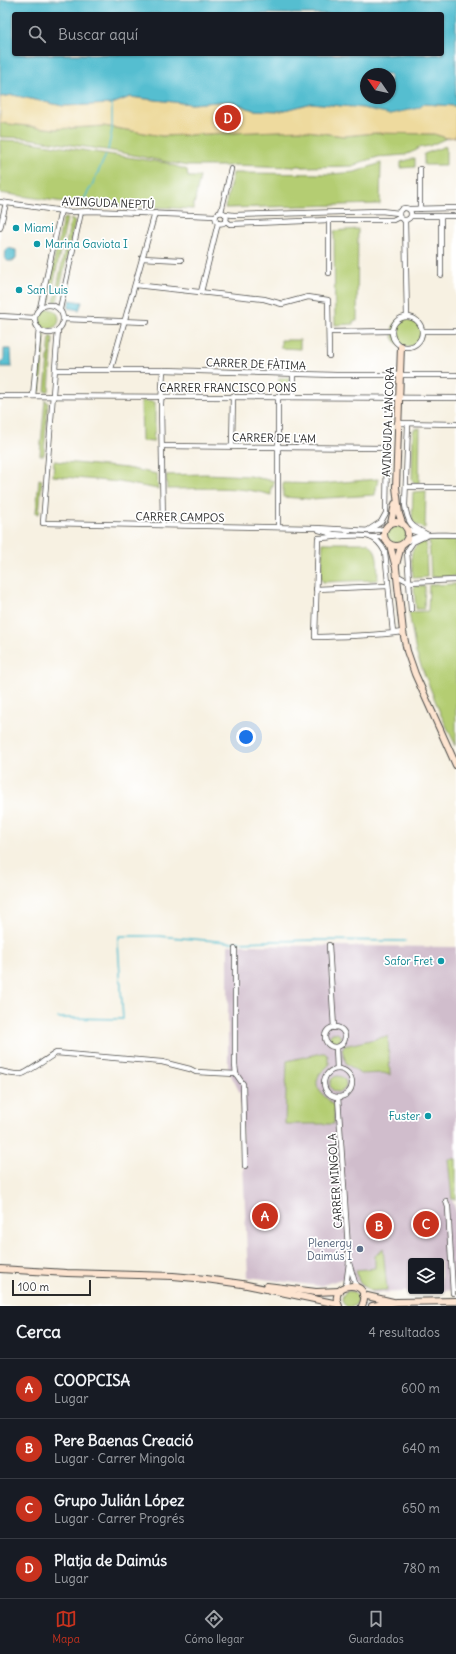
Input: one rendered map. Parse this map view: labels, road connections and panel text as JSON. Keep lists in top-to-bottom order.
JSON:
{
  "streets": {
    "main road": ["AVINGUDA L'ÀNCORA"],
    "street": [
      "AVINGUDA NEPTÚ",
      "CARRER DE FÀTIMA",
      "CARRER FRANCISCO PONS",
      "CARRER DE L'AM",
      "CARRER CAMPOS",
      "CARRER MINGOLA"
    ]
  },
  "crossings": [
    ["CARRER DE FÀTIMA", "AVINGUDA L'ÀNCORA"],
    ["CARRER FRANCISCO PONS", "AVINGUDA L'ÀNCORA"],
    ["CARRER FRANCISCO PONS", "CARRER CAMPOS"]
  ],
  "places": [
    "Miami",
    "Marina Gaviota I",
    "San Luis",
    "Safor Fret",
    "Fuster",
    "Plenergy Daimús I"
  ],
  "scale_bar": "100 m",
  "north": "top left",
  "page": {
    "search": "Buscar aquí",
    "pins": [
      "D",
      "A",
      "C",
      "B"
    ],
    "scale": "100 m",
    "heading": ["Cerca", "4 resultados"],
    "list": [
      {
        "mark": "A",
        "name": "COOPCISA",
        "note": "Lugar",
        "value": "600 m"
      },
      {
        "mark": "B",
        "name": "Pere Baenas Creació",
        "note": "Lugar · Carrer Mingola",
        "value": "640 m"
      },
      {
        "mark": "C",
        "name": "Grupo Julián López",
        "note": "Lugar · Carrer Progrés",
        "value": "650 m"
      },
      {
        "mark": "D",
        "name": "Platja de Daimús",
        "note": "Lugar",
        "value": "780 m"
      }
    ],
    "nav": ["Mapa", "Cómo llegar", "Guardados"]
  }
}
